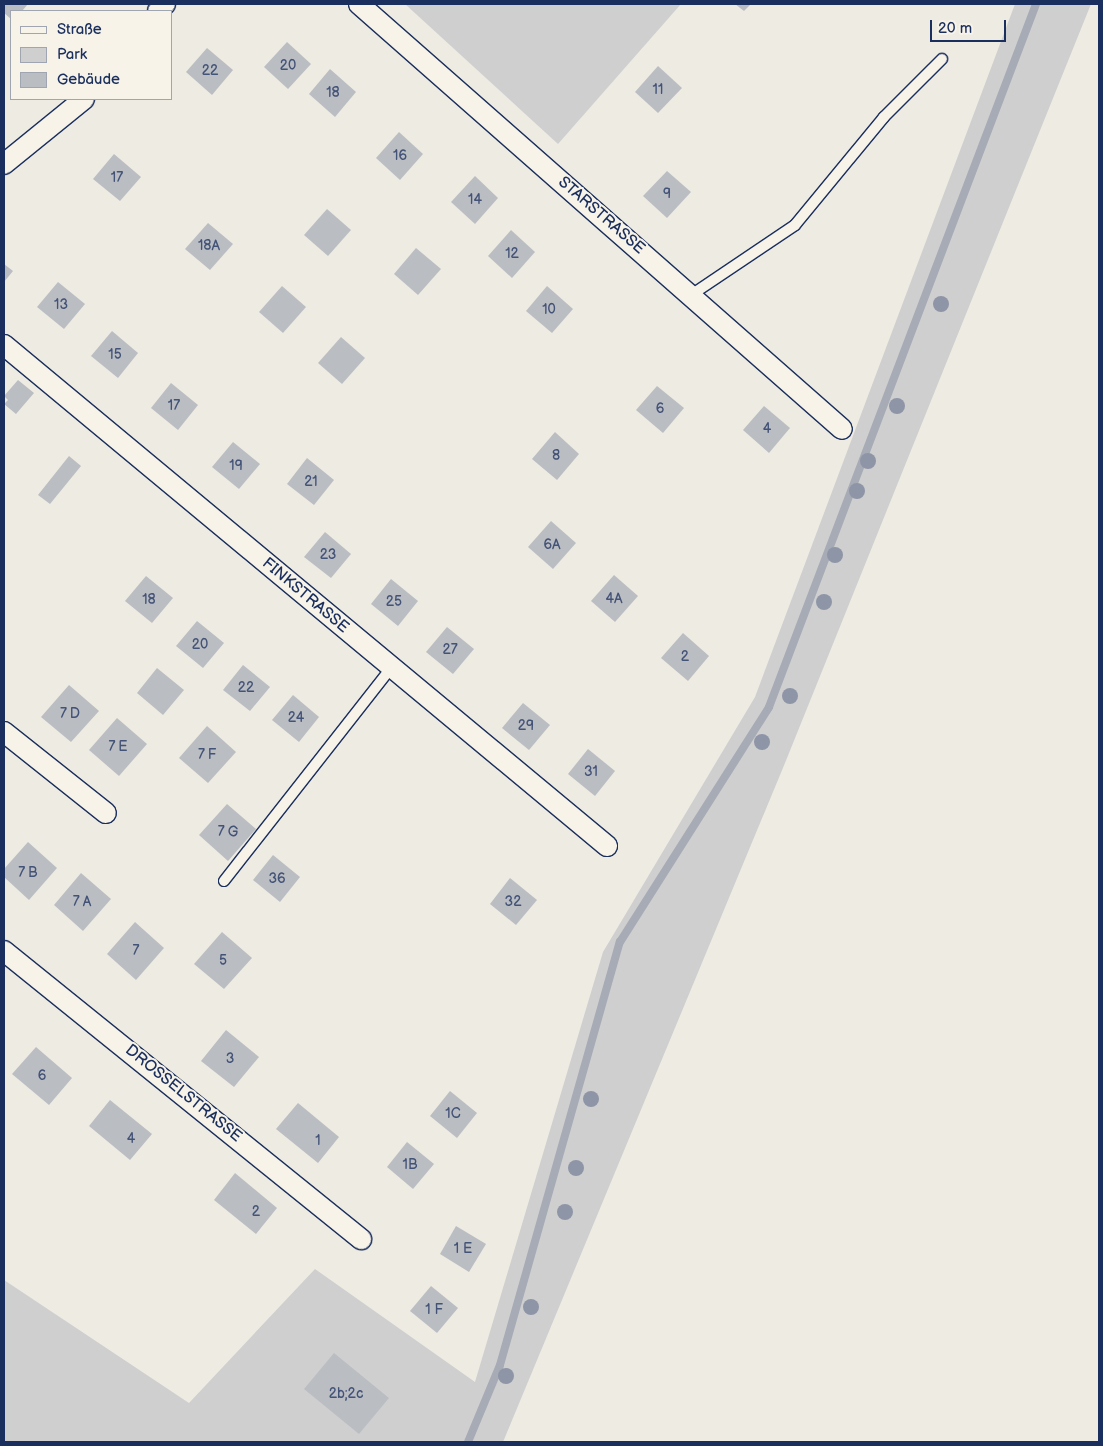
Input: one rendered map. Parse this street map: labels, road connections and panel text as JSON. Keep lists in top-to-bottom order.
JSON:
{
  "streets": {
    "street": ["STARSTRASSE", "FINKSTRASSE", "DROSSELSTRASSE"]
  },
  "house_numbers": [
    "20",
    "22",
    "11",
    "18",
    "16",
    "17",
    "9",
    "14",
    "18A",
    "12",
    "13",
    "10",
    "15",
    "17",
    "6",
    "4",
    "8",
    "19",
    "21",
    "6A",
    "23",
    "4A",
    "18",
    "25",
    "20",
    "27",
    "2",
    "22",
    "7 D",
    "24",
    "29",
    "7 E",
    "7 F",
    "31",
    "7 G",
    "7 B",
    "36",
    "7 A",
    "32",
    "7",
    "5",
    "3",
    "6",
    "1C",
    "4",
    "1",
    "1B",
    "2",
    "1 E",
    "1 F",
    "2b;2c"
  ],
  "legend": ["Straße", "Park", "Gebäude"],
  "scale_bar": "20 m"
}
